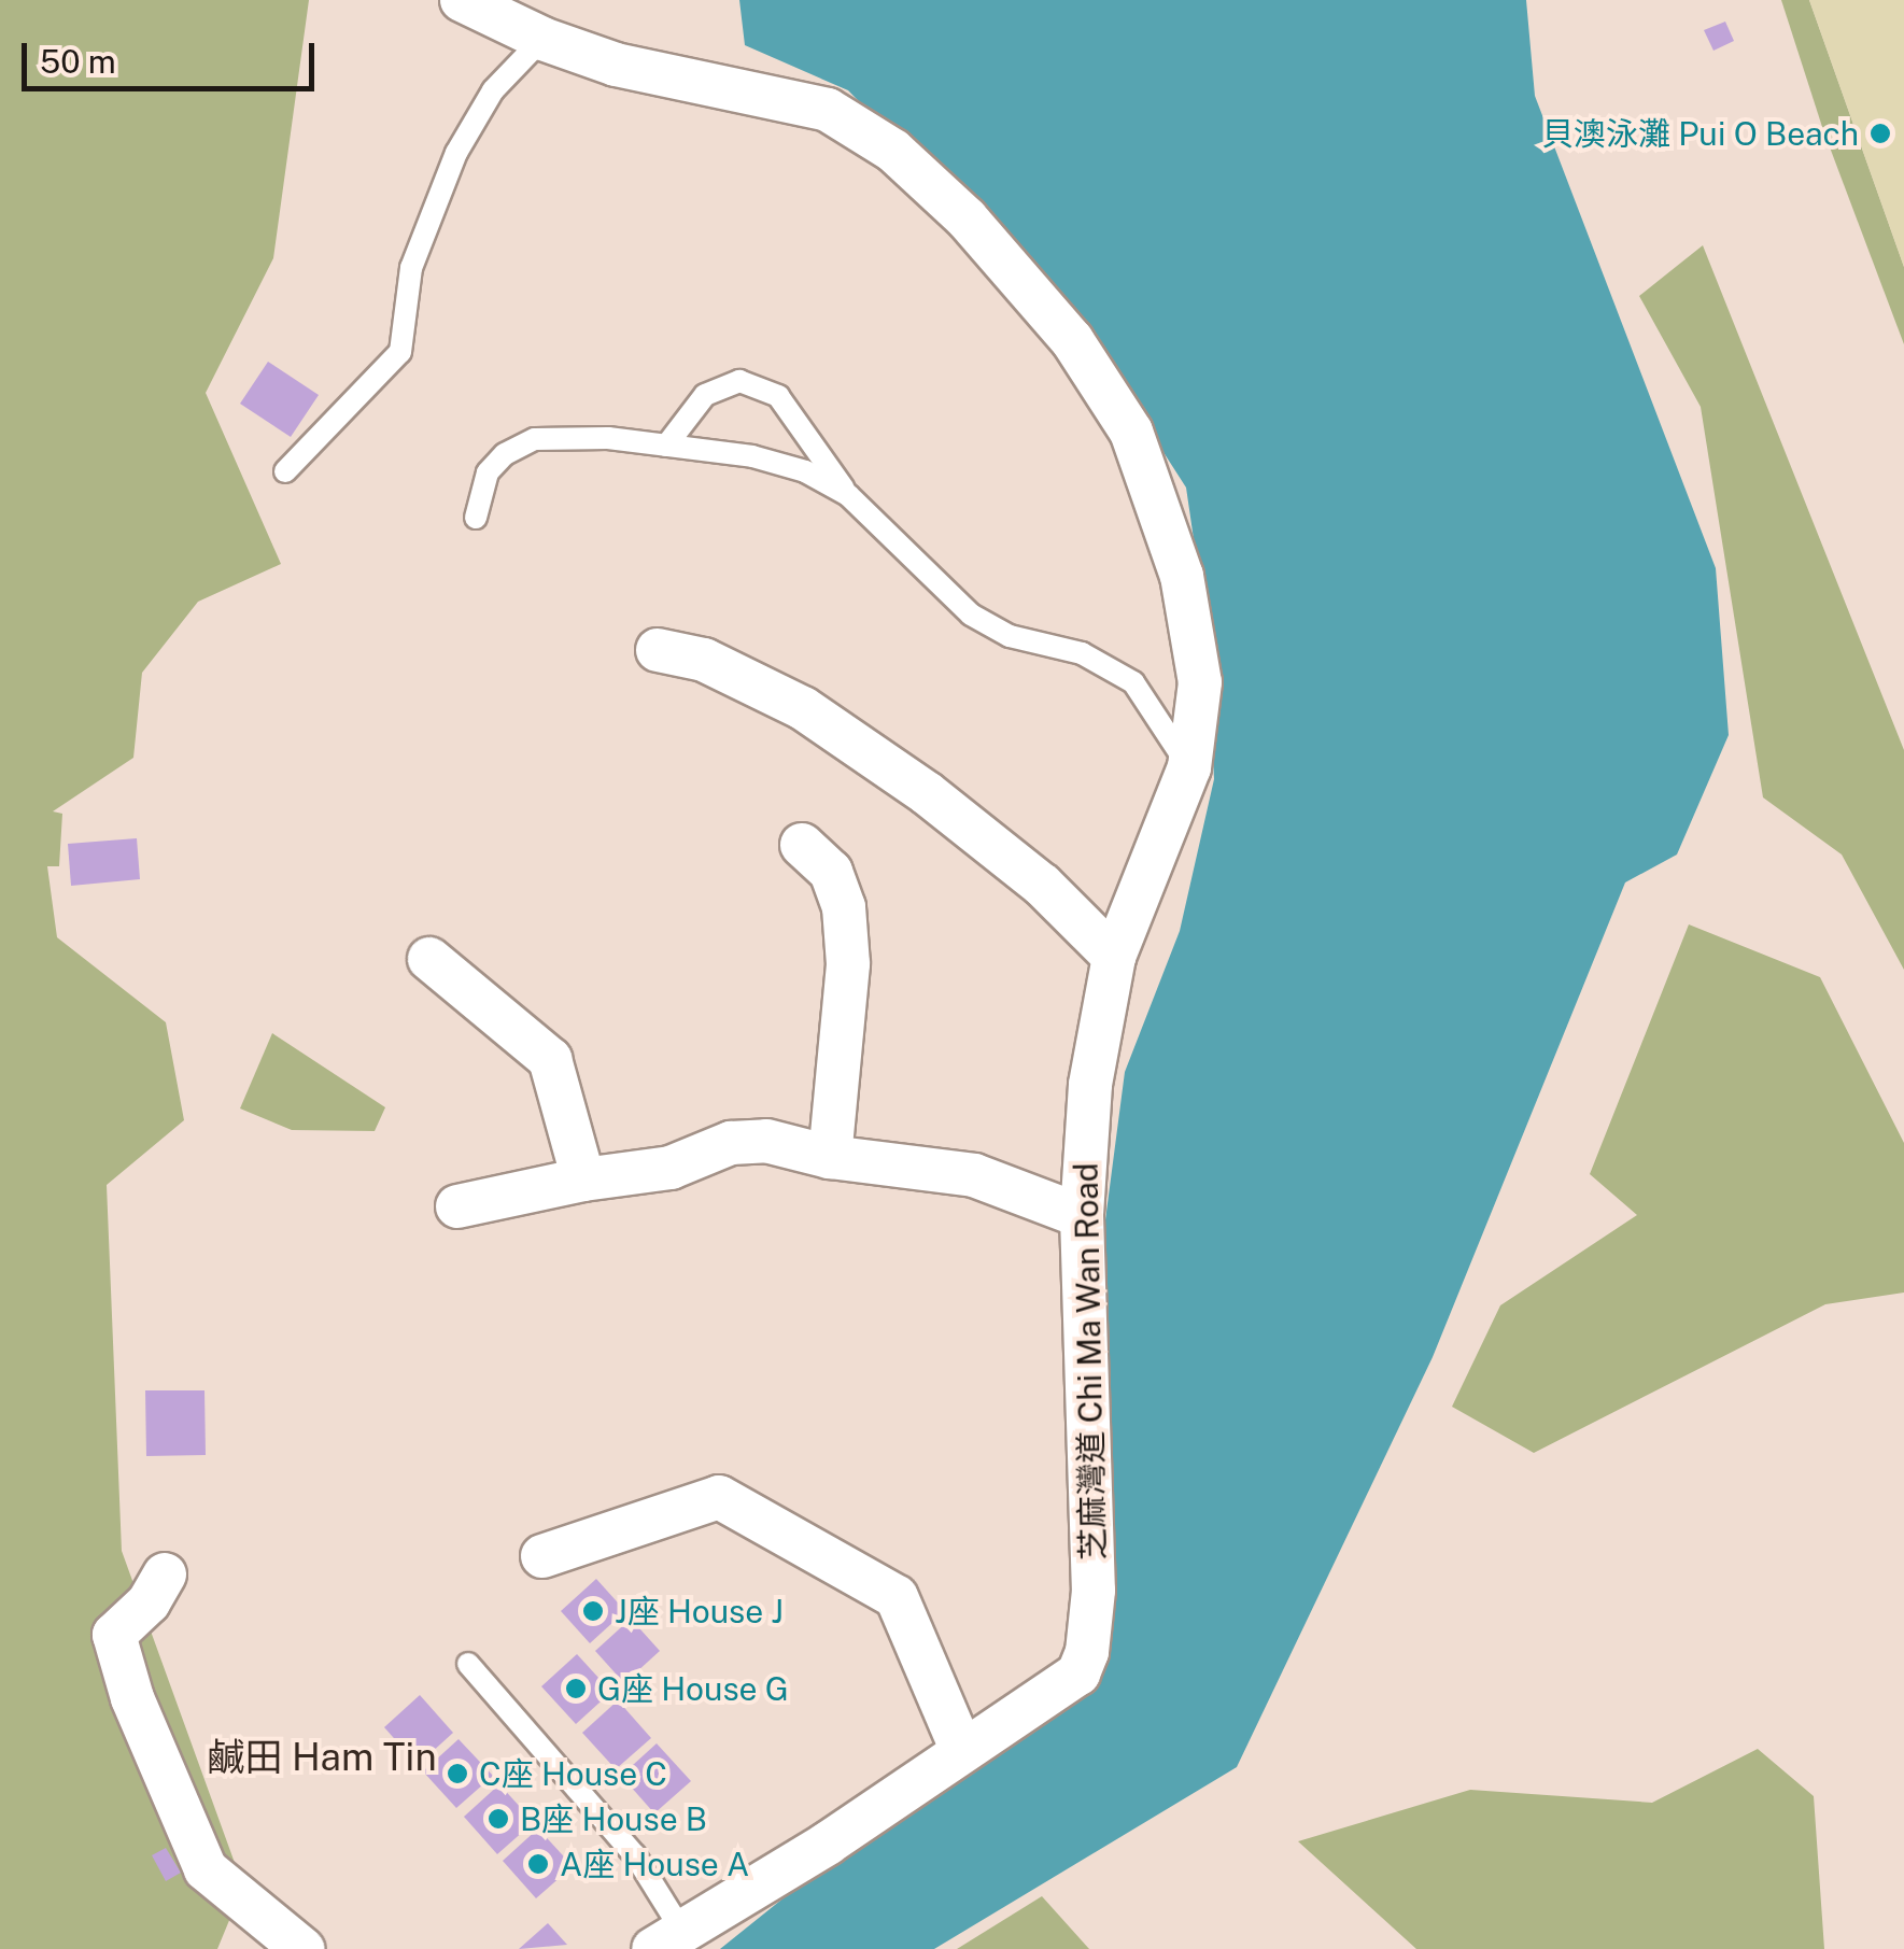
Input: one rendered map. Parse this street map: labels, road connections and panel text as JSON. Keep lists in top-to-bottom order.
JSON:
{
  "streets": {
    "street": ["芝麻灣道 Chi Ma Wan Road"]
  },
  "districts": ["鹹田 Ham Tin"],
  "places": [
    "貝澳泳灘 Pui O Beach",
    "J座 House J",
    "G座 House G",
    "C座 House C",
    "B座 House B",
    "A座 House A"
  ],
  "scale_bar": "50 m"
}
